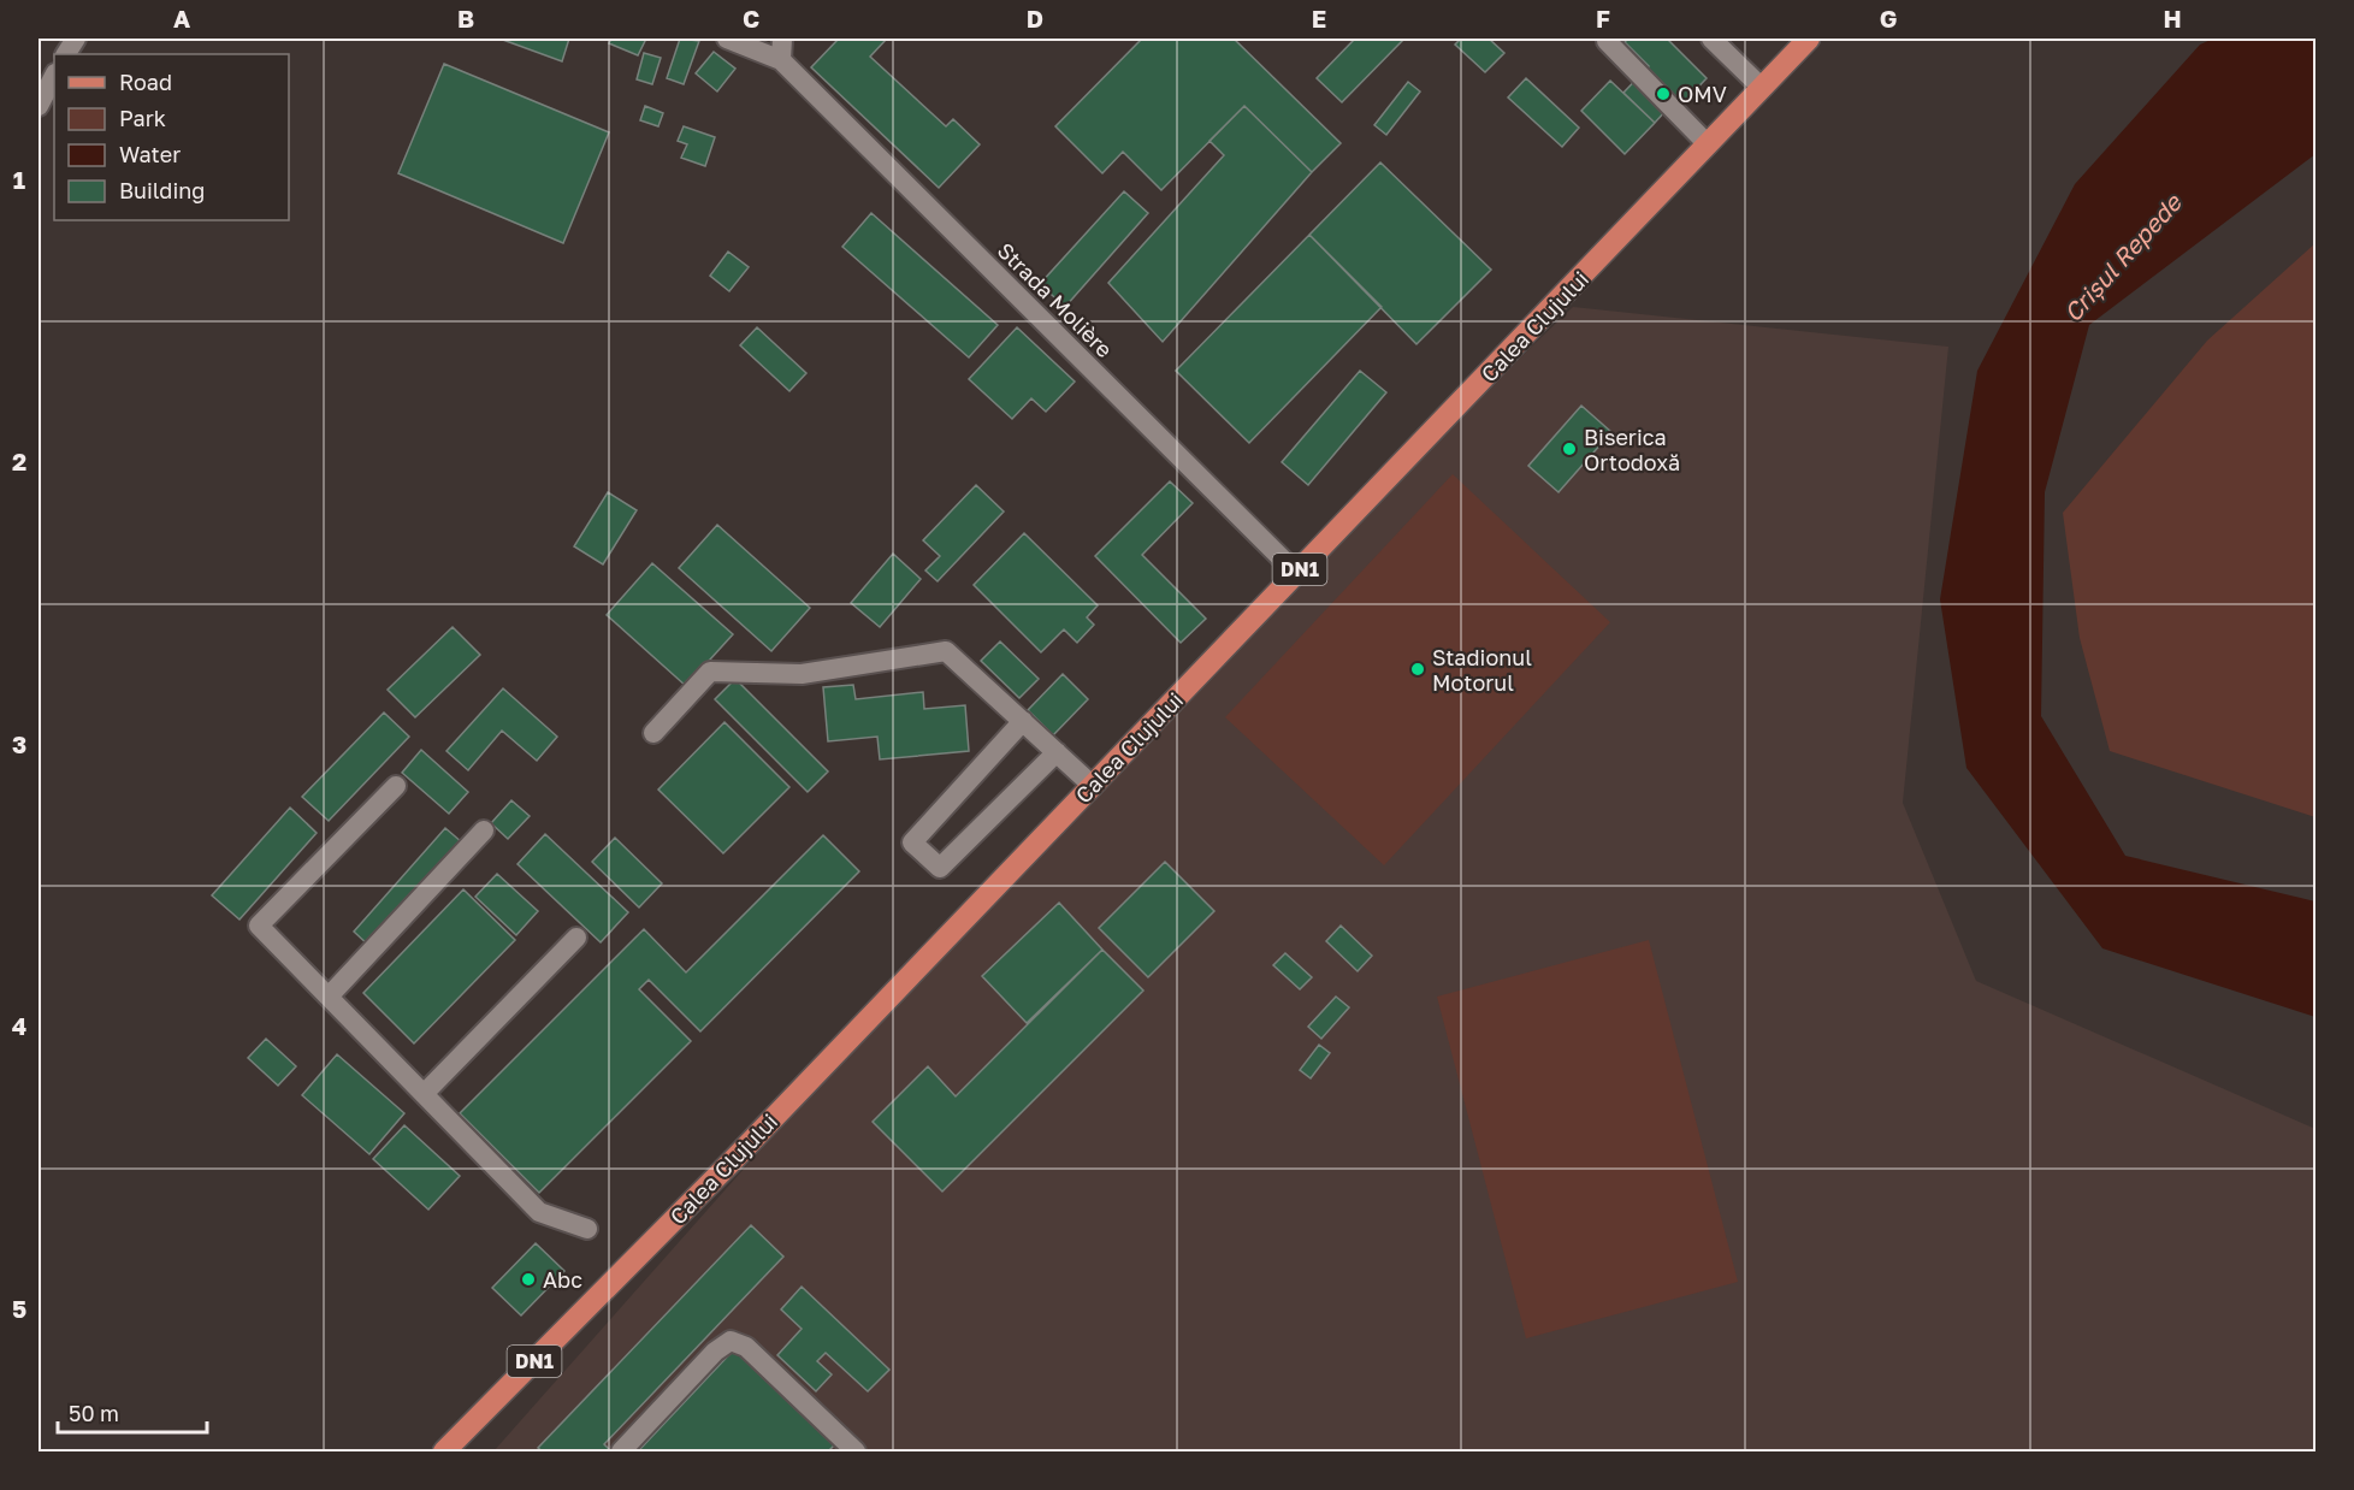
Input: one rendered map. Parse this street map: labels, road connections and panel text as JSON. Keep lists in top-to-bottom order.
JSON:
{
  "streets": {
    "main road": ["Calea Clujului", "DN1"],
    "street": ["Strada Molière"]
  },
  "crossings": [
    ["Strada Molière", "Calea Clujului"]
  ],
  "water": ["Crișul Repede"],
  "places": [
    "OMV",
    "Biserica Ortodoxă",
    "Stadionul Motorul",
    "Abc"
  ],
  "legend": [
    "Road",
    "Park",
    "Water",
    "Building"
  ],
  "scale_bar": "50 m",
  "grid": {
    "columns": [
      "A",
      "B",
      "C",
      "D",
      "E",
      "F",
      "G",
      "H"
    ],
    "rows": [
      "1",
      "2",
      "3",
      "4",
      "5"
    ]
  }
}
